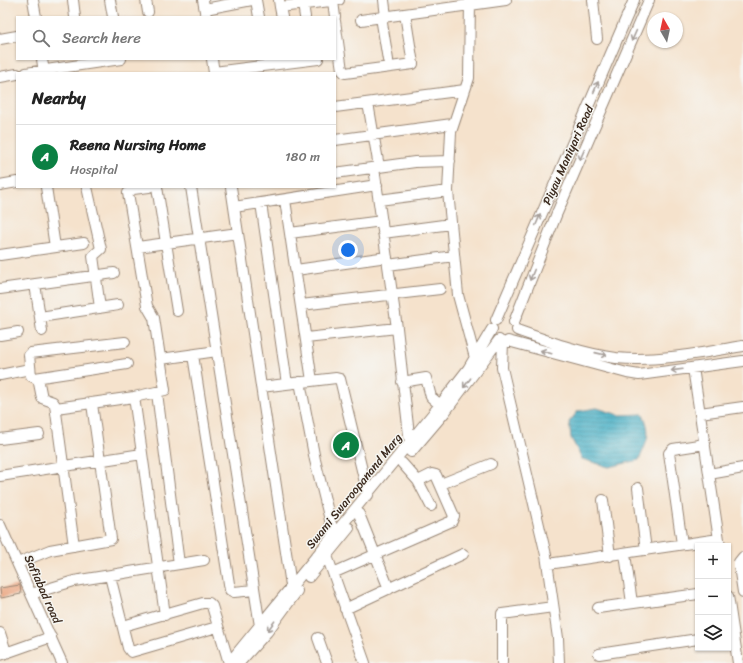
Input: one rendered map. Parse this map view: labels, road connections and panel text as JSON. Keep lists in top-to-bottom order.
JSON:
{
  "streets": {
    "street": ["Piyau Maniyari Road", "Swami Swaroopanand Marg", "Safiabad road"]
  },
  "crossings": [
    ["Piyau Maniyari Road", "Swami Swaroopanand Marg"]
  ],
  "north": "top",
  "page": {
    "search": "Search here",
    "heading": "Nearby",
    "list": [
      {
        "mark": "A",
        "name": "Reena Nursing Home",
        "note": "Hospital",
        "value": "180 m"
      }
    ],
    "pins": "A",
    "map_buttons": ["+", "−"]
  }
}
